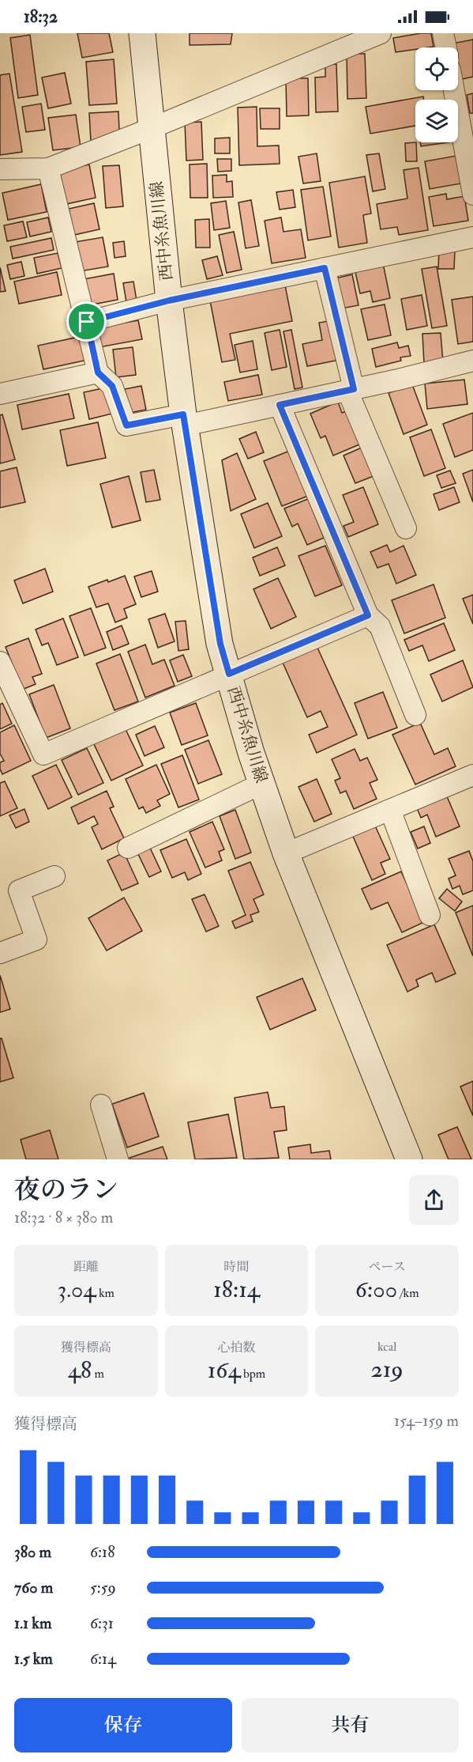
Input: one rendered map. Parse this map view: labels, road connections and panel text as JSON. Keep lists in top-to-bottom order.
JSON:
{
  "streets": {
    "main road": ["西中糸魚川線"]
  },
  "page": {
    "status": "18:32",
    "heading": ["夜のラン", "18:32 · 8 × 380 m"],
    "stats": [
      ["距離", "3.04 km"],
      ["時間", "18:14"],
      ["ペース", "6:00 /km"],
      ["獲得標高", "48 m"],
      ["心拍数", "164 bpm"],
      ["kcal", "219"]
    ],
    "chart": ["獲得標高", "154–159 m"],
    "list": [
      {
        "name": "380 m",
        "note": "6:18"
      },
      {
        "name": "760 m",
        "note": "5:59"
      },
      {
        "name": "1.1 km",
        "note": "6:31"
      },
      {
        "name": "1.5 km",
        "note": "6:14"
      }
    ],
    "buttons": ["保存", "共有"]
  }
}
